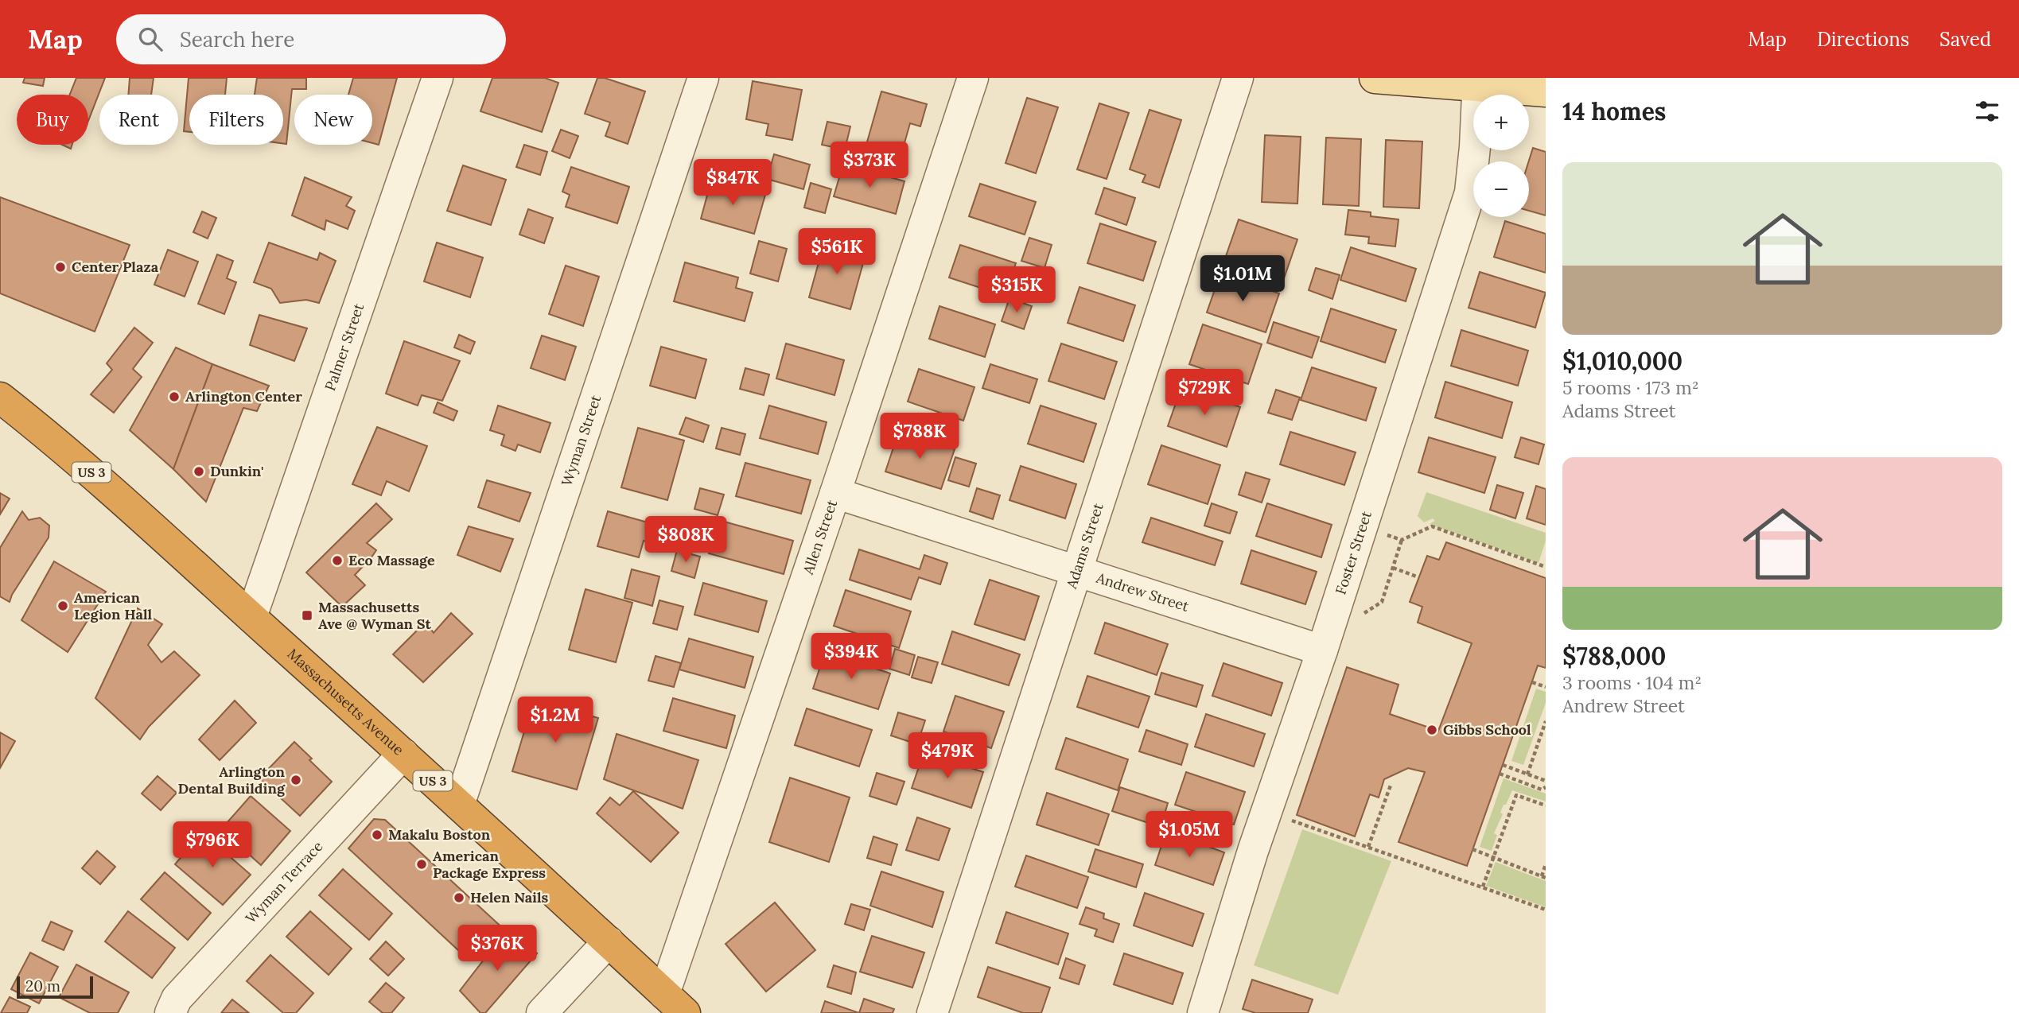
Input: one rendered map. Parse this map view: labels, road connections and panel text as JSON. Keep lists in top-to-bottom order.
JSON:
{
  "streets": {
    "highway": ["US 3", "Massachusetts Avenue"],
    "street": [
      "Palmer Street",
      "Wyman Street",
      "Allen Street",
      "Adams Street",
      "Foster Street",
      "Andrew Street",
      "Wyman Terrace"
    ]
  },
  "crossings": [
    ["Palmer Street", "Massachusetts Avenue"],
    ["Wyman Street", "Massachusetts Avenue"],
    ["Allen Street", "Andrew Street"],
    ["Allen Street", "Massachusetts Avenue"],
    ["Adams Street", "Andrew Street"],
    ["Foster Street", "Andrew Street"],
    ["Massachusetts Avenue", "Wyman Terrace"]
  ],
  "places": {
    "other": [
      "Center Plaza",
      "Arlington Center",
      "Dunkin'",
      "Eco Massage",
      "American Legion Hall",
      "Gibbs School",
      "Arlington Dental Building",
      "Makalu Boston",
      "American Package Express",
      "Helen Nails"
    ],
    "transit": ["Massachusetts Ave @ Wyman St"]
  },
  "scale_bar": "20 m",
  "page": {
    "header": "Map",
    "search": "Search here",
    "nav": ["Map", "Directions", "Saved"],
    "heading": "14 homes",
    "map_buttons": ["+", "−"],
    "chip": [
      "Buy",
      "Rent",
      "Filters",
      "New"
    ],
    "price": [
      "$373K",
      "$847K",
      "$561K",
      "$1.01M",
      "$315K",
      "$729K",
      "$788K",
      "$808K",
      "$394K",
      "$1.2M",
      "$479K",
      "$1.05M",
      "$796K",
      "$376K"
    ],
    "list": [
      {
        "name": "$1,010,000",
        "note": "5 rooms · 173 m² · Adams Street"
      },
      {
        "name": "$788,000",
        "note": "3 rooms · 104 m² · Andrew Street"
      }
    ],
    "scale": "20 m"
  }
}
